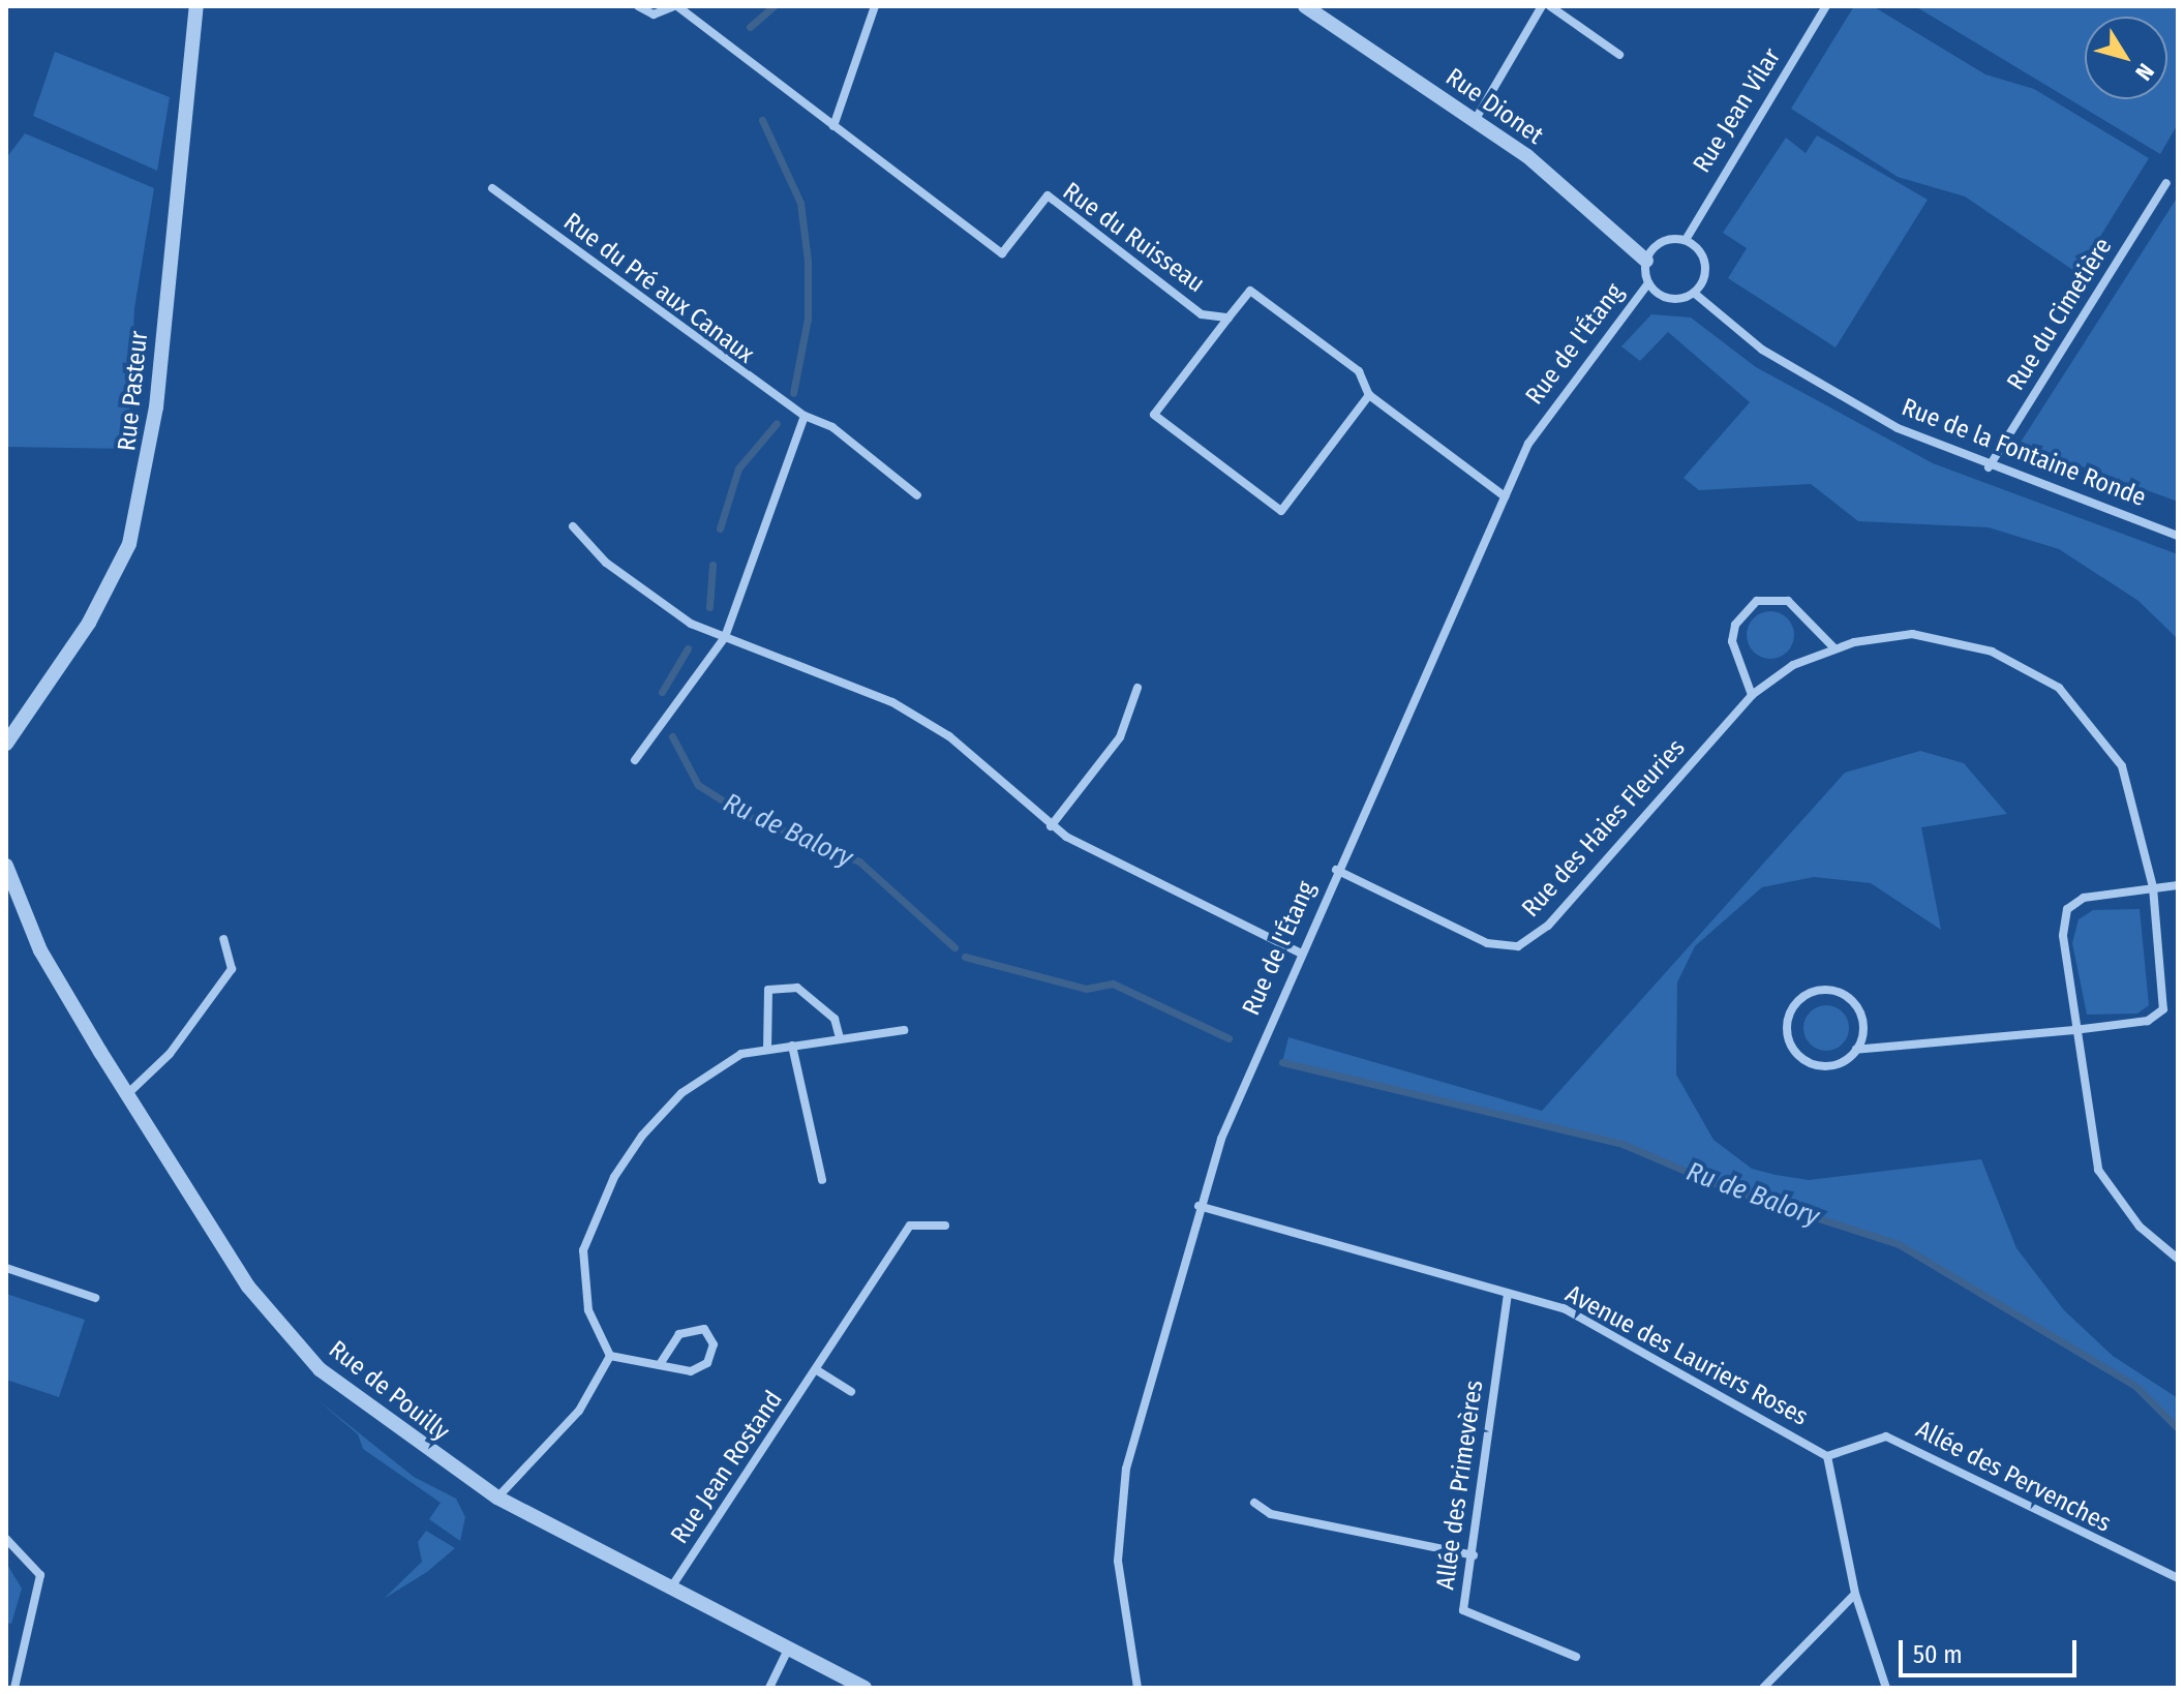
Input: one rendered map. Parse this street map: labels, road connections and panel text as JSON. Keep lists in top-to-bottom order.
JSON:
{
  "streets": {
    "street": [
      "Rue Dionet",
      "Rue Jean Vilar",
      "Rue du Ruisseau",
      "Rue du Pré aux Canaux",
      "Rue du Cimetière",
      "Rue de l'Étang",
      "Rue Pasteur",
      "Rue de la Fontaine Ronde",
      "Rue des Haies Fleuries",
      "Avenue des Lauriers Roses",
      "Rue de Pouilly",
      "Rue Jean Rostand",
      "Allée des Pervenches",
      "Allée des Primevères"
    ]
  },
  "crossings": [
    ["Rue Dionet", "Rue Jean Vilar"],
    ["Rue Dionet", "Rue de l'Étang"],
    ["Rue Dionet", "Rue de la Fontaine Ronde"],
    ["Rue Jean Vilar", "Rue de l'Étang"],
    ["Rue Jean Vilar", "Rue de la Fontaine Ronde"],
    ["Rue du Cimetière", "Rue de la Fontaine Ronde"],
    ["Rue de l'Étang", "Rue de la Fontaine Ronde"],
    ["Rue de l'Étang", "Rue des Haies Fleuries"],
    ["Rue de l'Étang", "Avenue des Lauriers Roses"],
    ["Avenue des Lauriers Roses", "Allée des Pervenches"],
    ["Avenue des Lauriers Roses", "Allée des Primevères"],
    ["Rue de Pouilly", "Rue Jean Rostand"]
  ],
  "water": ["Ru de Balory"],
  "scale_bar": "50 m",
  "north": "bottom right"
}
